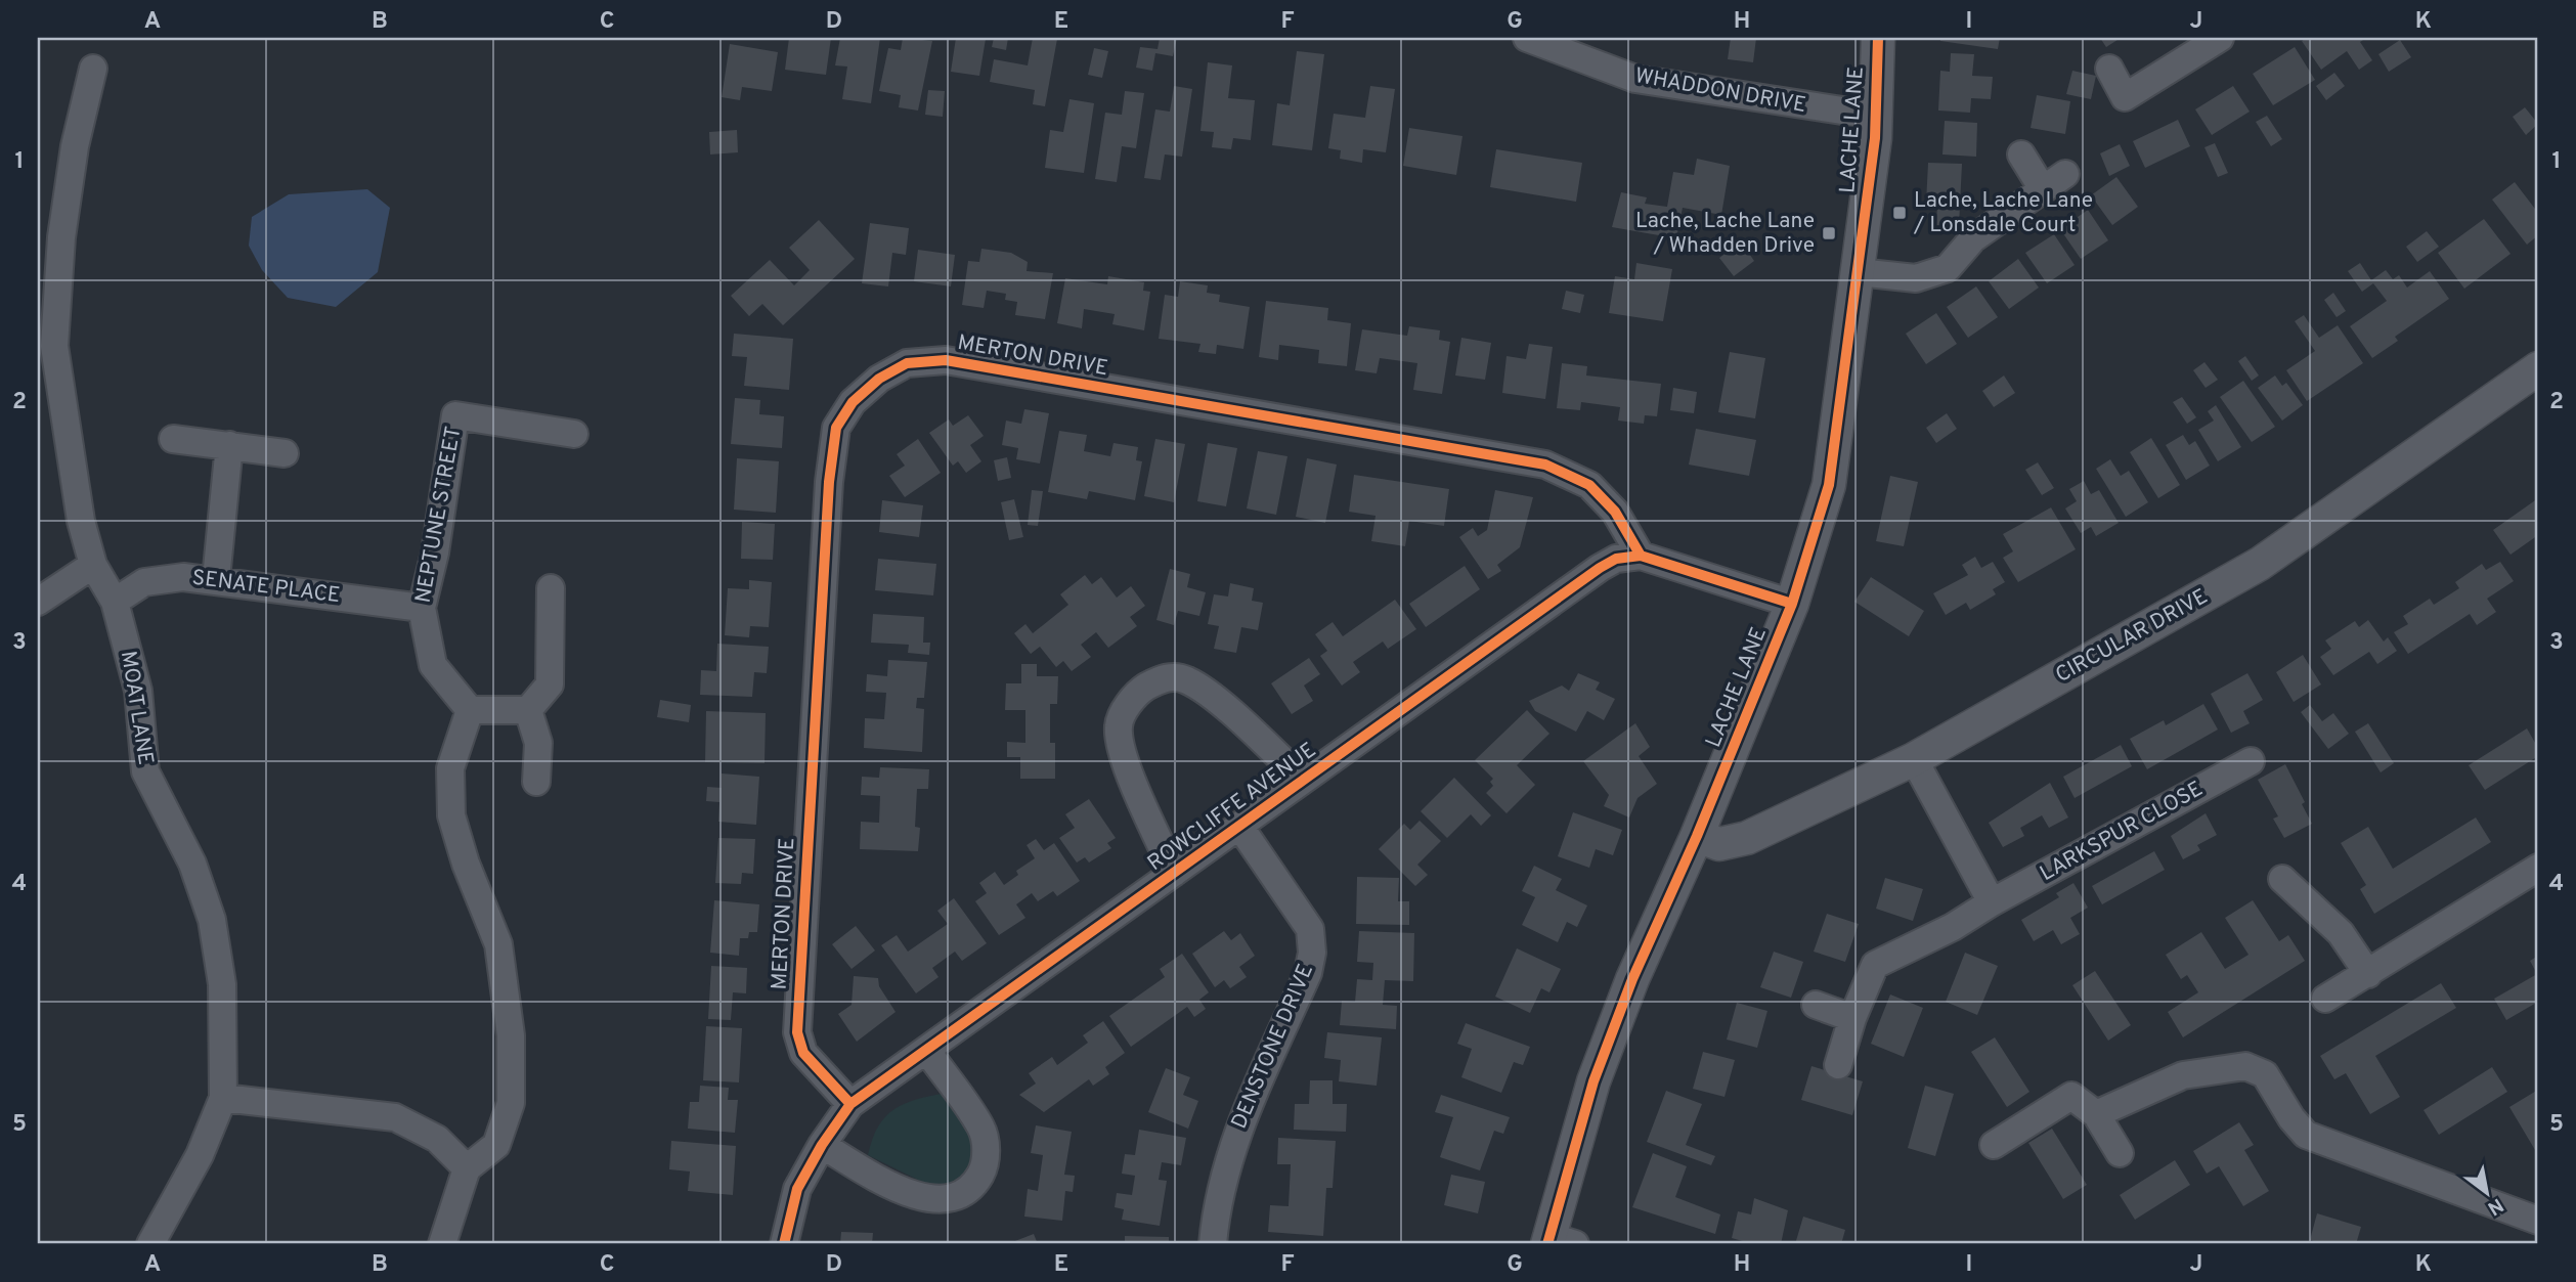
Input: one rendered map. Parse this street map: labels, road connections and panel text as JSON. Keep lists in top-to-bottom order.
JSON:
{
  "streets": {
    "street": [
      "WHADDON DRIVE",
      "LACHE LANE",
      "MERTON DRIVE",
      "NEPTUNE STREET",
      "SENATE PLACE",
      "CIRCULAR DRIVE",
      "MOAT LANE",
      "ROWCLIFFE AVENUE",
      "LARKSPUR CLOSE",
      "DENSTONE DRIVE"
    ]
  },
  "crossings": [
    ["WHADDON DRIVE", "LACHE LANE"],
    ["LACHE LANE", "CIRCULAR DRIVE"],
    ["MERTON DRIVE", "ROWCLIFFE AVENUE"],
    ["NEPTUNE STREET", "SENATE PLACE"],
    ["SENATE PLACE", "MOAT LANE"],
    ["ROWCLIFFE AVENUE", "DENSTONE DRIVE"]
  ],
  "places": {
    "transit": ["Lache, Lache Lane / Lonsdale Court", "Lache, Lache Lane / Whadden Drive"]
  },
  "north": "bottom right",
  "grid": {
    "columns": [
      "A",
      "B",
      "C",
      "D",
      "E",
      "F",
      "G",
      "H",
      "I",
      "J",
      "K"
    ],
    "rows": [
      "1",
      "2",
      "3",
      "4",
      "5"
    ]
  }
}
